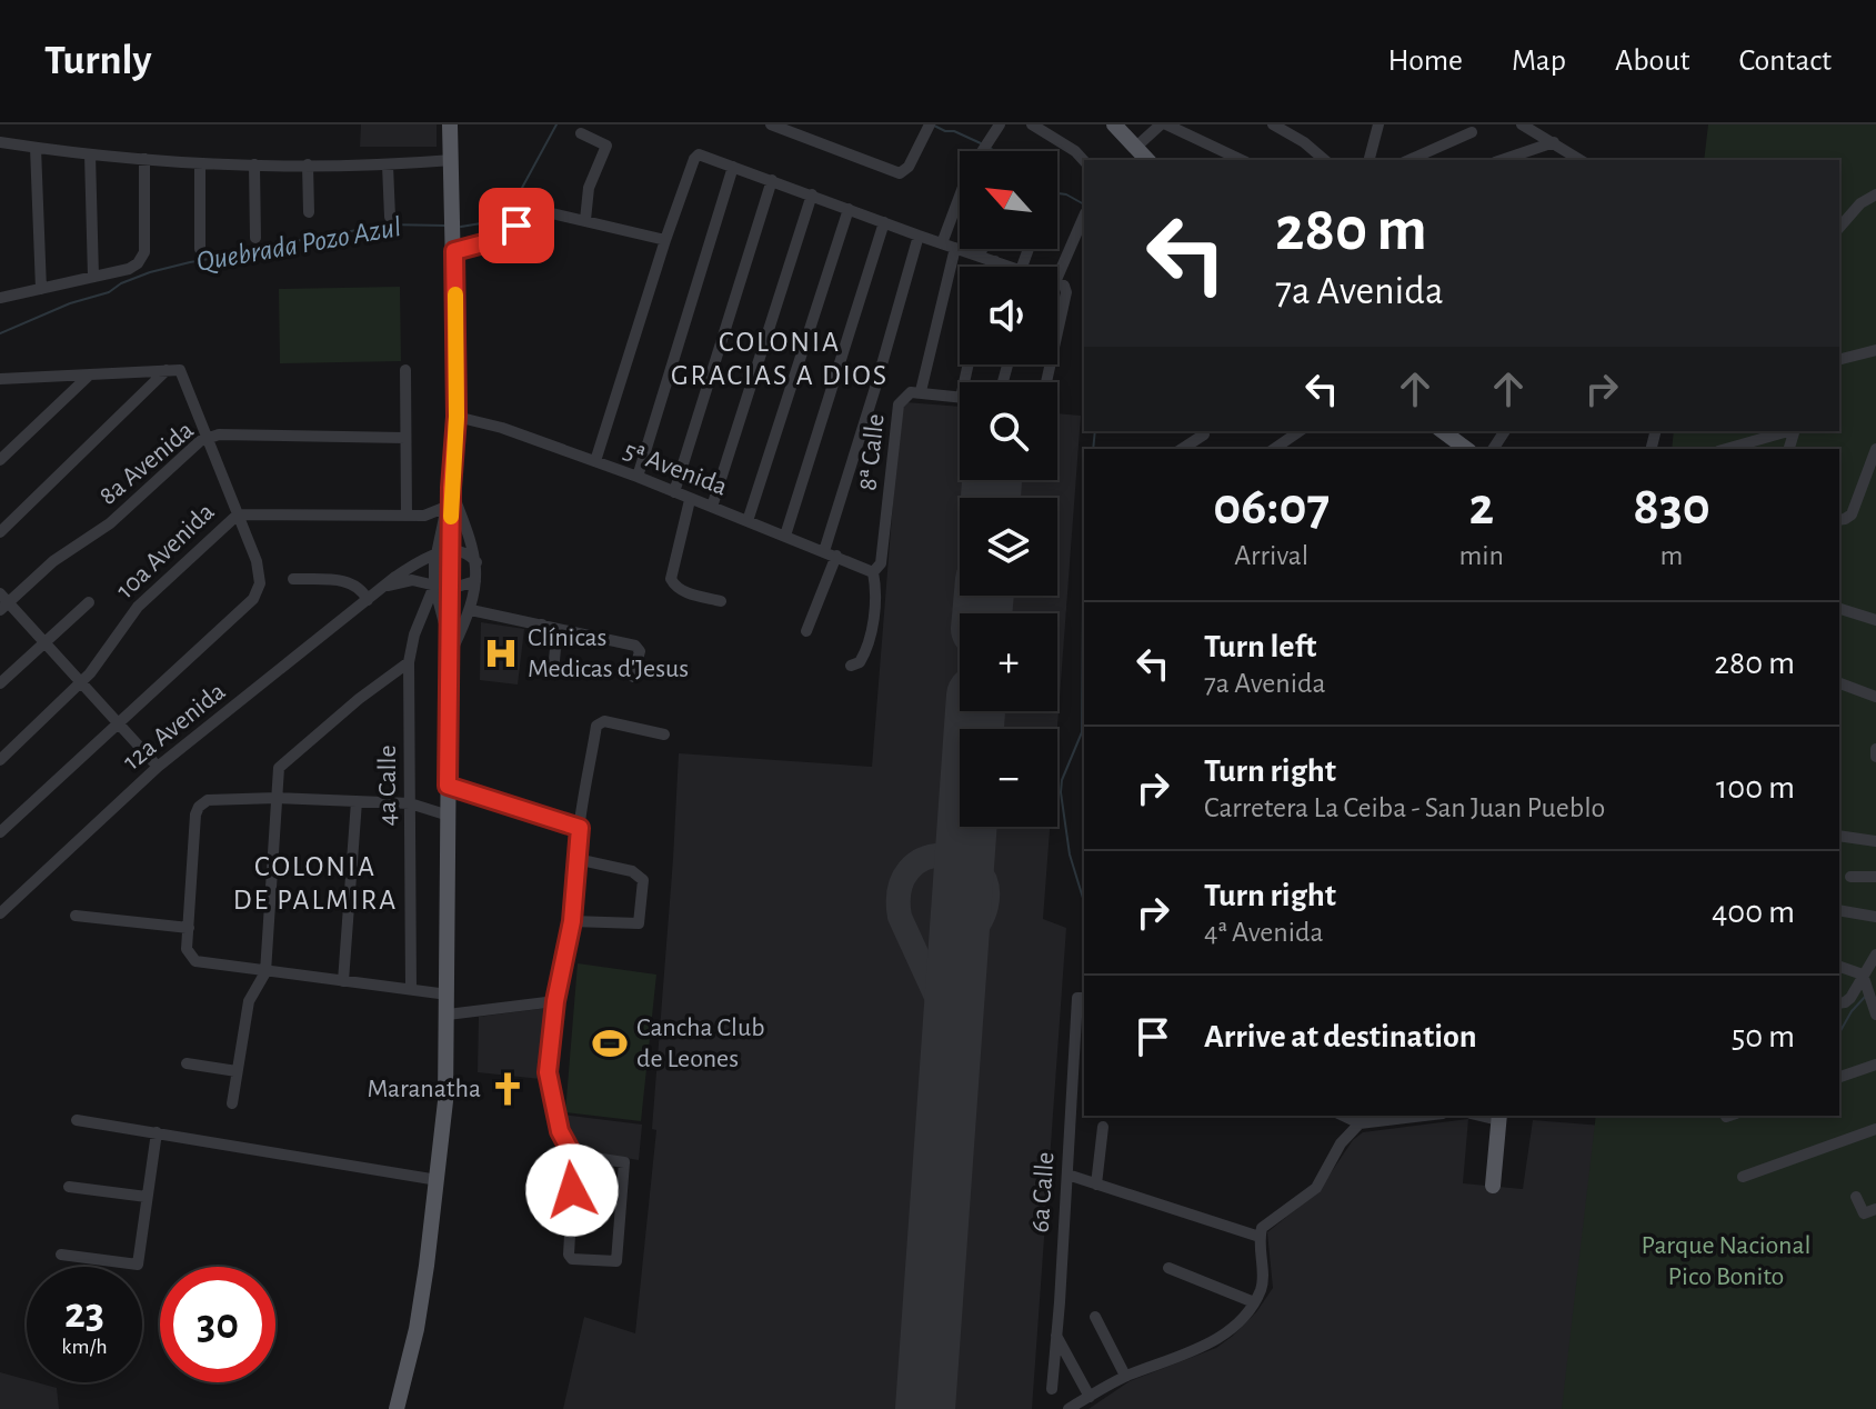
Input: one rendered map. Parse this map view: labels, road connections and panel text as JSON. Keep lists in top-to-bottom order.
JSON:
{
  "streets": {
    "street": [
      "8ª Calle",
      "8a Avenida",
      "5ª Avenida",
      "10a Avenida",
      "12a Avenida",
      "4a Calle",
      "6a Calle"
    ]
  },
  "crossings": [
    ["8ª Calle", "5ª Avenida"]
  ],
  "districts": ["COLONIA GRACIAS A DIOS", "COLONIA DE PALMIRA"],
  "water": ["Quebrada Pozo Azul"],
  "parks": ["Parque Nacional Pico Bonito"],
  "places": {
    "hospital": ["Clínicas Medicas d'Jesus"],
    "sports": ["Cancha Club de Leones"],
    "church": ["Maranatha"]
  },
  "north": "top left",
  "page": {
    "header": "Turnly",
    "nav": [
      "Home",
      "Map",
      "About",
      "Contact"
    ],
    "map_buttons": ["+", "−"],
    "turn": ["280 m", "7a Avenida"],
    "eta": [
      "06:07",
      "Arrival",
      "2",
      "min",
      "830",
      "m"
    ],
    "list": [
      {
        "name": "Turn left",
        "note": "7a Avenida",
        "value": "280 m"
      },
      {
        "name": "Turn right",
        "note": "Carretera La Ceiba - San Juan Pueblo",
        "value": "100 m"
      },
      {
        "name": "Turn right",
        "note": "4ª Avenida",
        "value": "400 m"
      },
      {
        "name": "Arrive at destination",
        "value": "50 m"
      }
    ],
    "speed": "23 km/h",
    "limit": "30"
  }
}
